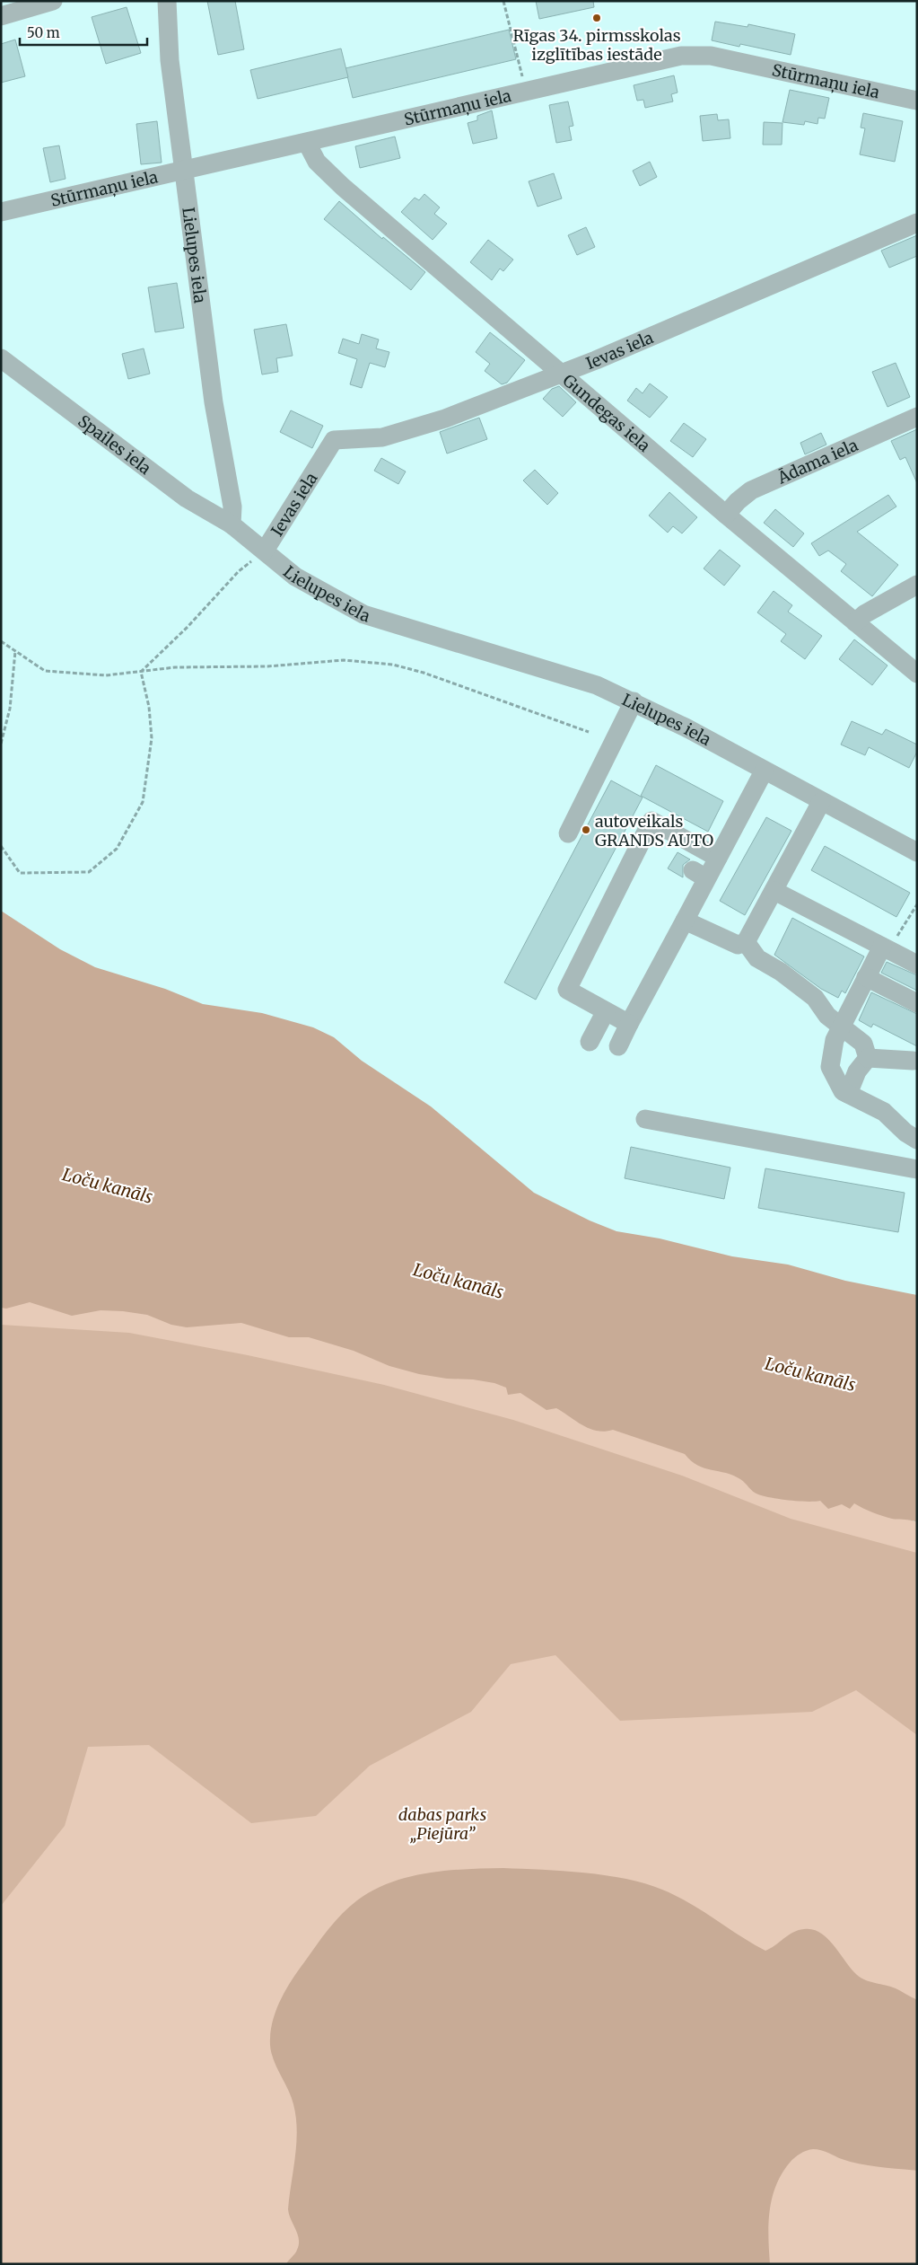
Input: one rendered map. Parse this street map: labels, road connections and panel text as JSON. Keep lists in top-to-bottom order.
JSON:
{
  "streets": {
    "street": [
      "Stūrmaņu iela",
      "Lielupes iela",
      "Ievas iela",
      "Gundegas iela",
      "Spailes iela",
      "Ādama iela"
    ]
  },
  "crossings": [
    ["Stūrmaņu iela", "Lielupes iela"],
    ["Stūrmaņu iela", "Gundegas iela"],
    ["Lielupes iela", "Ievas iela"],
    ["Lielupes iela", "Spailes iela"],
    ["Ievas iela", "Gundegas iela"],
    ["Gundegas iela", "Ādama iela"]
  ],
  "water": ["Loču kanāls"],
  "parks": ["dabas parks „Piejūra”"],
  "places": ["Rīgas 34. pirmsskolas izglītības iestāde", "autoveikals GRANDS AUTO"],
  "scale_bar": "50 m"
}
